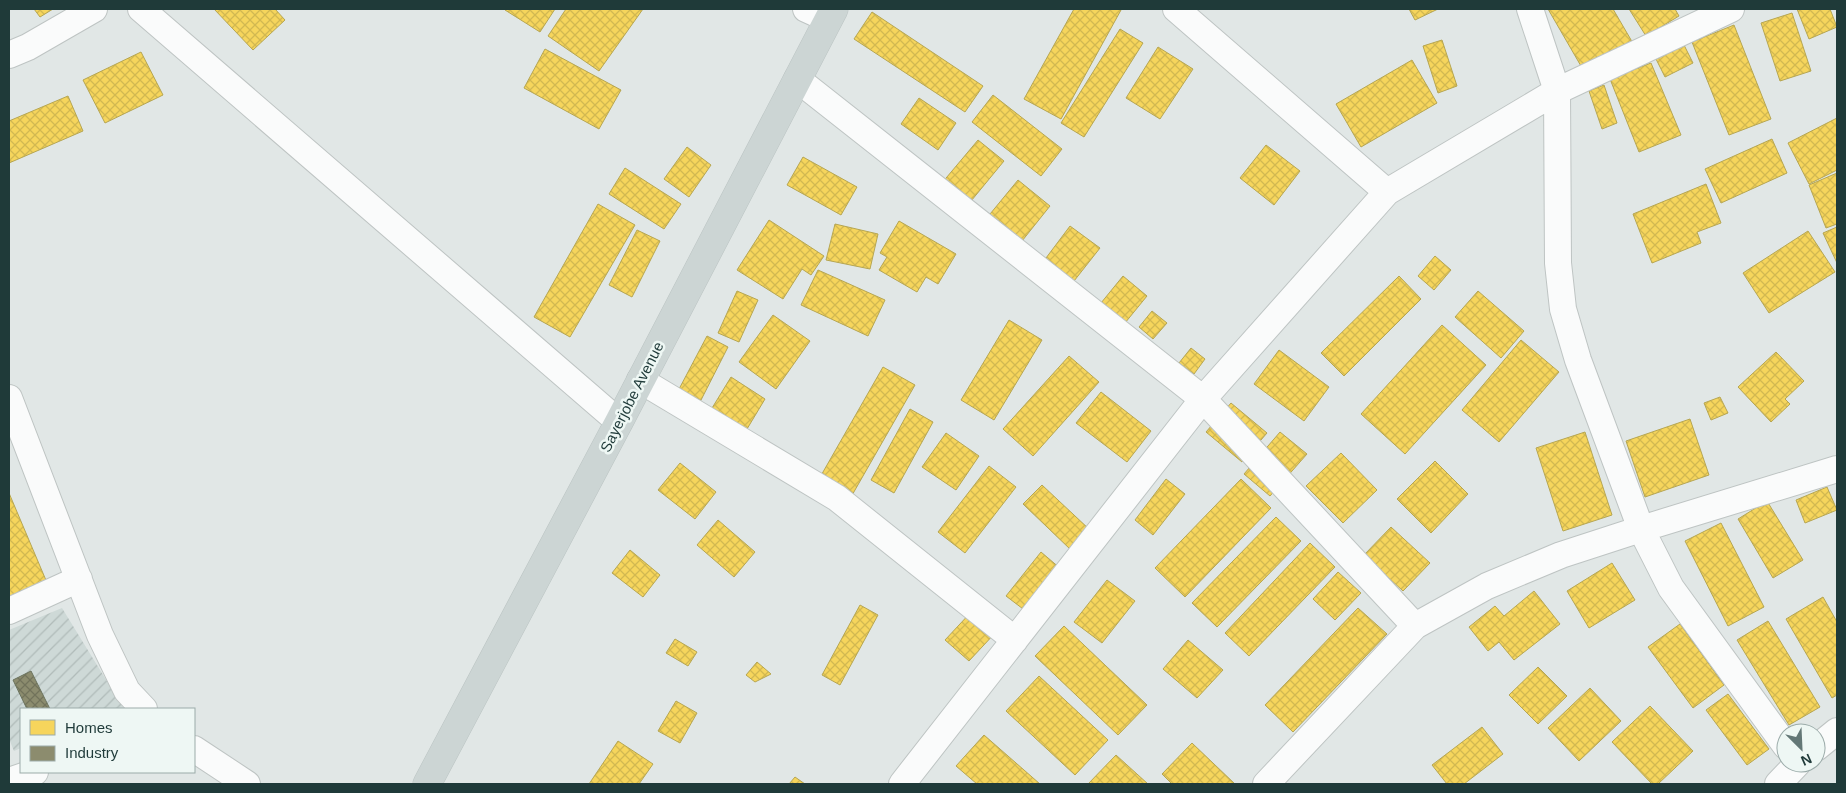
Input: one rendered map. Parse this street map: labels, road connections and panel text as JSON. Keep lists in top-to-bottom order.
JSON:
{
  "streets": {
    "main road": ["Sayerjobe Avenue"]
  },
  "legend": ["Homes", "Industry"],
  "north": "bottom right"
}
